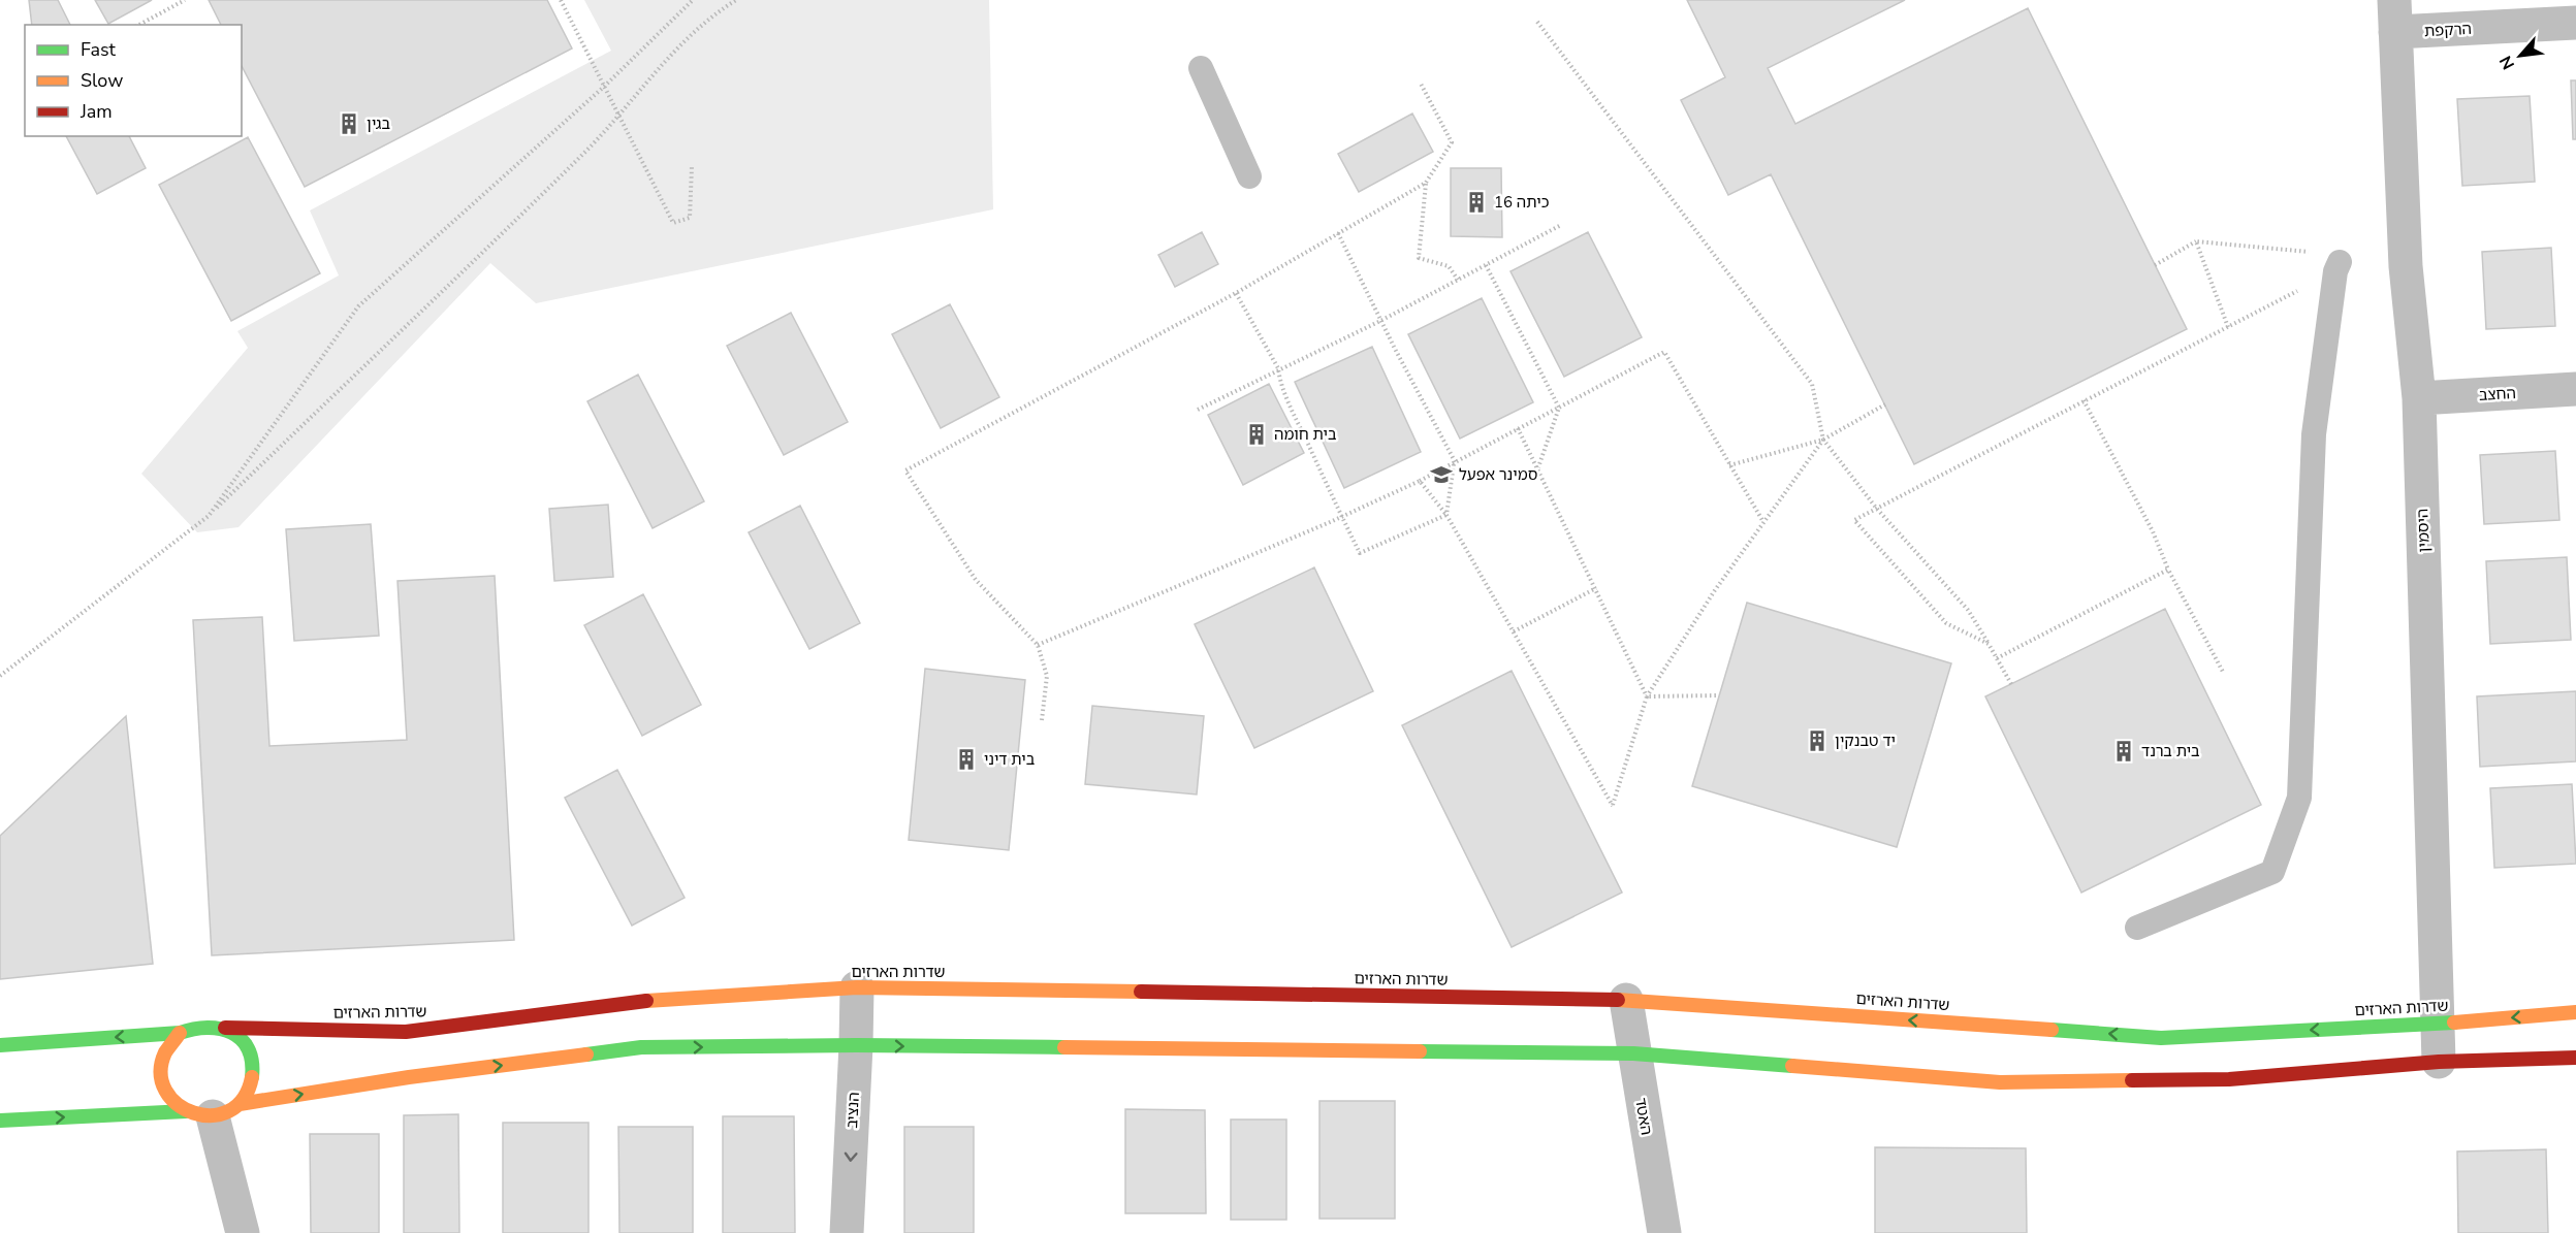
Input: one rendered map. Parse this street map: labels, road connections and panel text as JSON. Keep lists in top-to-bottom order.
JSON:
{
  "streets": {
    "street": [
      "הרקפת",
      "החצב",
      "היסמין",
      "שדרות הארזים",
      "הנציב",
      "האטד"
    ]
  },
  "crossings": [
    ["הרקפת", "היסמין"],
    ["החצב", "היסמין"],
    ["היסמין", "שדרות הארזים"],
    ["שדרות הארזים", "הנציב"],
    ["שדרות הארזים", "האטד"]
  ],
  "one_way": ["הנציב"],
  "places": {
    "building": [
      "בגין",
      "כיתה 16",
      "בית חומה",
      "יד טבנקין",
      "בית ברנד",
      "בית דיני"
    ],
    "school or university": ["סמינר אפעל"]
  },
  "legend": ["Fast", "Slow", "Jam"],
  "north": "bottom left"
}
